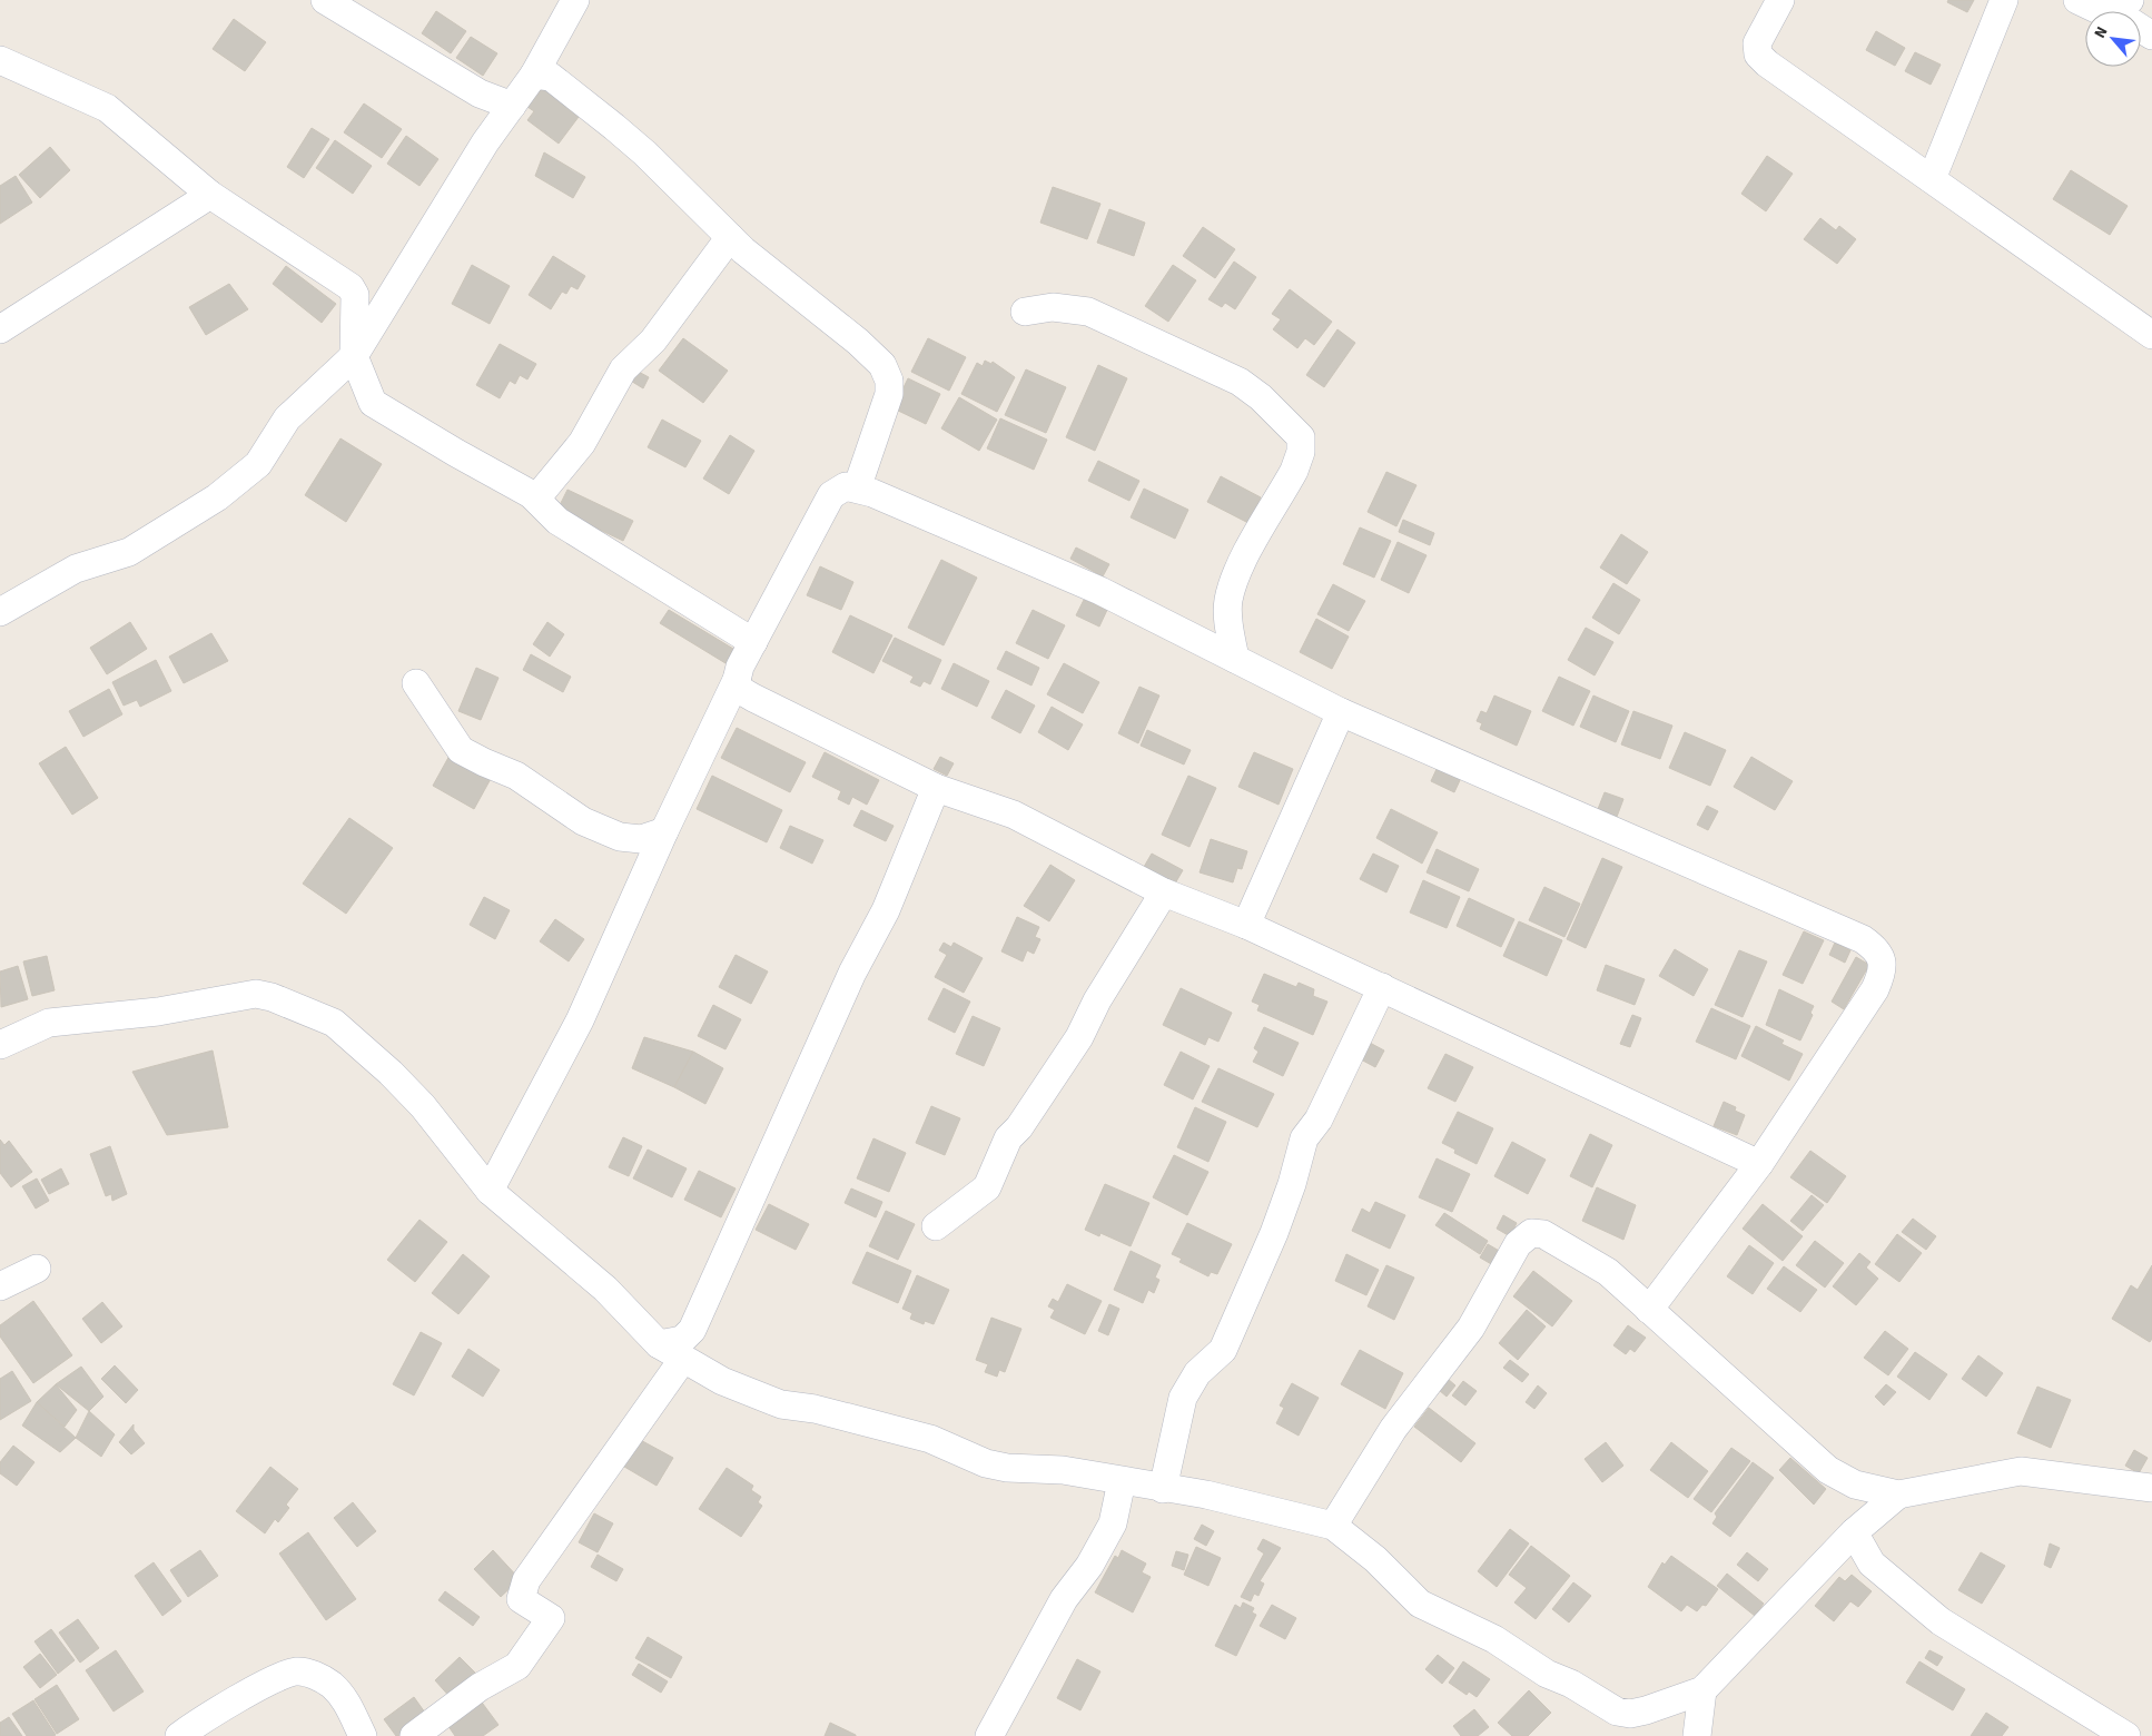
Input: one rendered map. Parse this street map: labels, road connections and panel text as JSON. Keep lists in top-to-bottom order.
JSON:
{
  "north": "top left"
}
